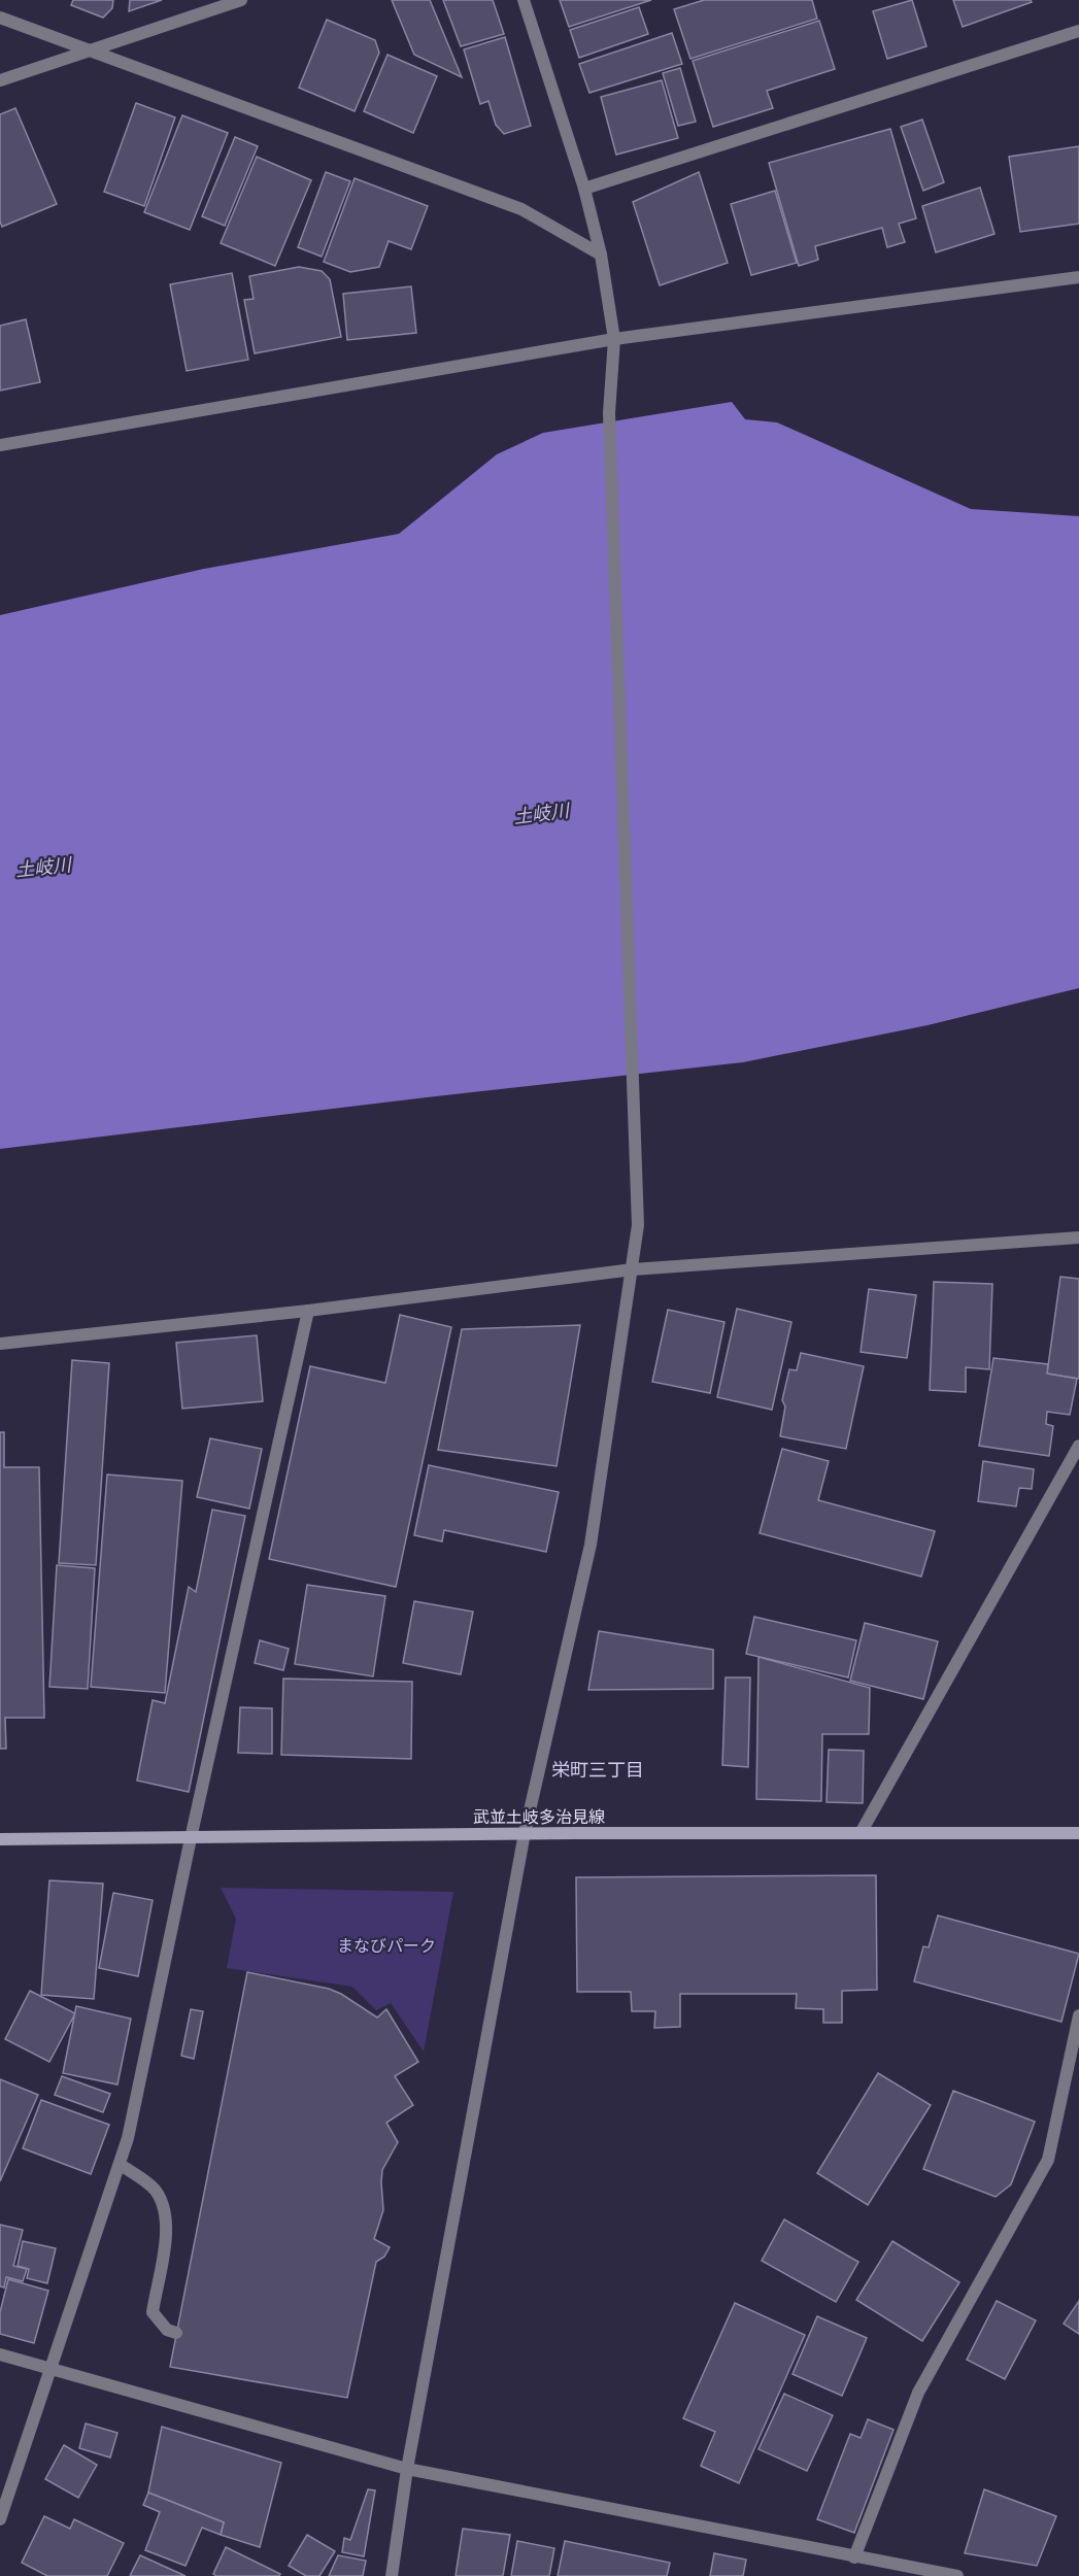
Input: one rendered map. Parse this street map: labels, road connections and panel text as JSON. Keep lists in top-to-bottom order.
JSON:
{
  "streets": {
    "main road": ["武並土岐多治見線"]
  },
  "districts": ["栄町三丁目"],
  "water": ["土岐川"],
  "parks": ["まなびパーク"]
}
